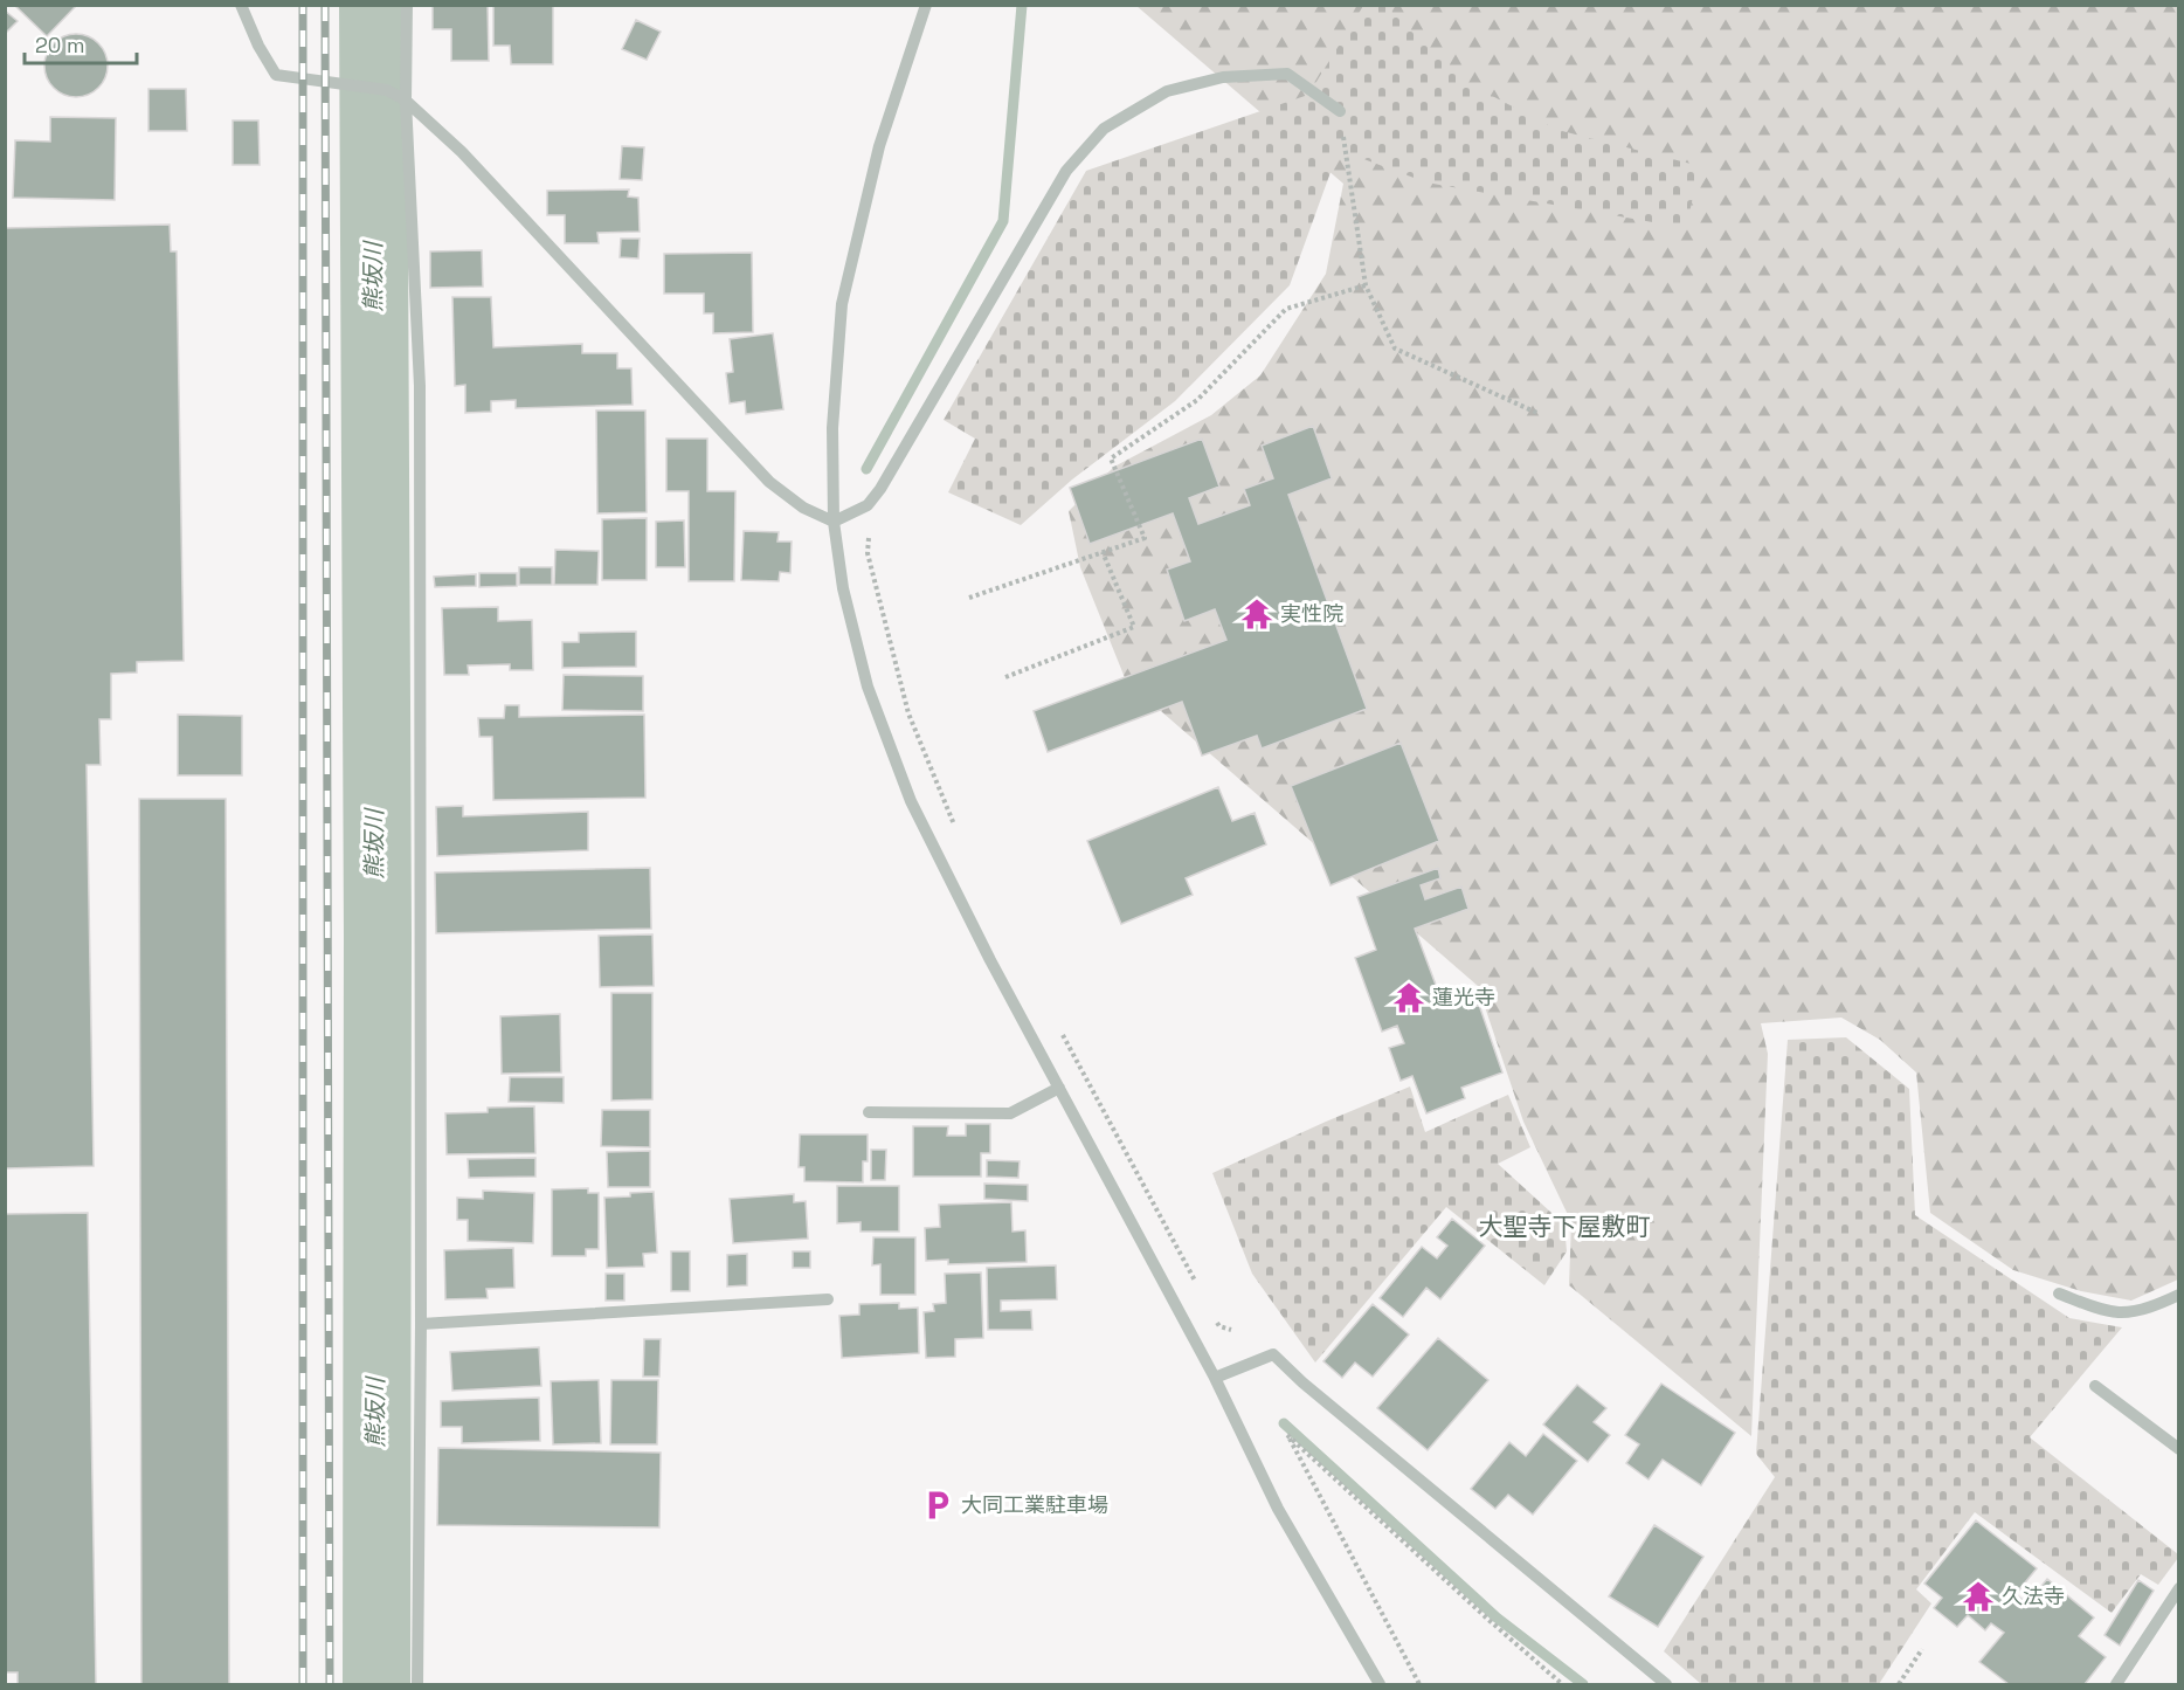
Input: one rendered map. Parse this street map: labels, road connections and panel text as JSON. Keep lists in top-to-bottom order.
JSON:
{
  "districts": ["大聖寺下屋敷町"],
  "water": ["熊坂川"],
  "places": {
    "temple": ["実性院", "蓮光寺", "久法寺"],
    "parking": ["大同工業駐車場"]
  },
  "scale_bar": "20 m"
}
